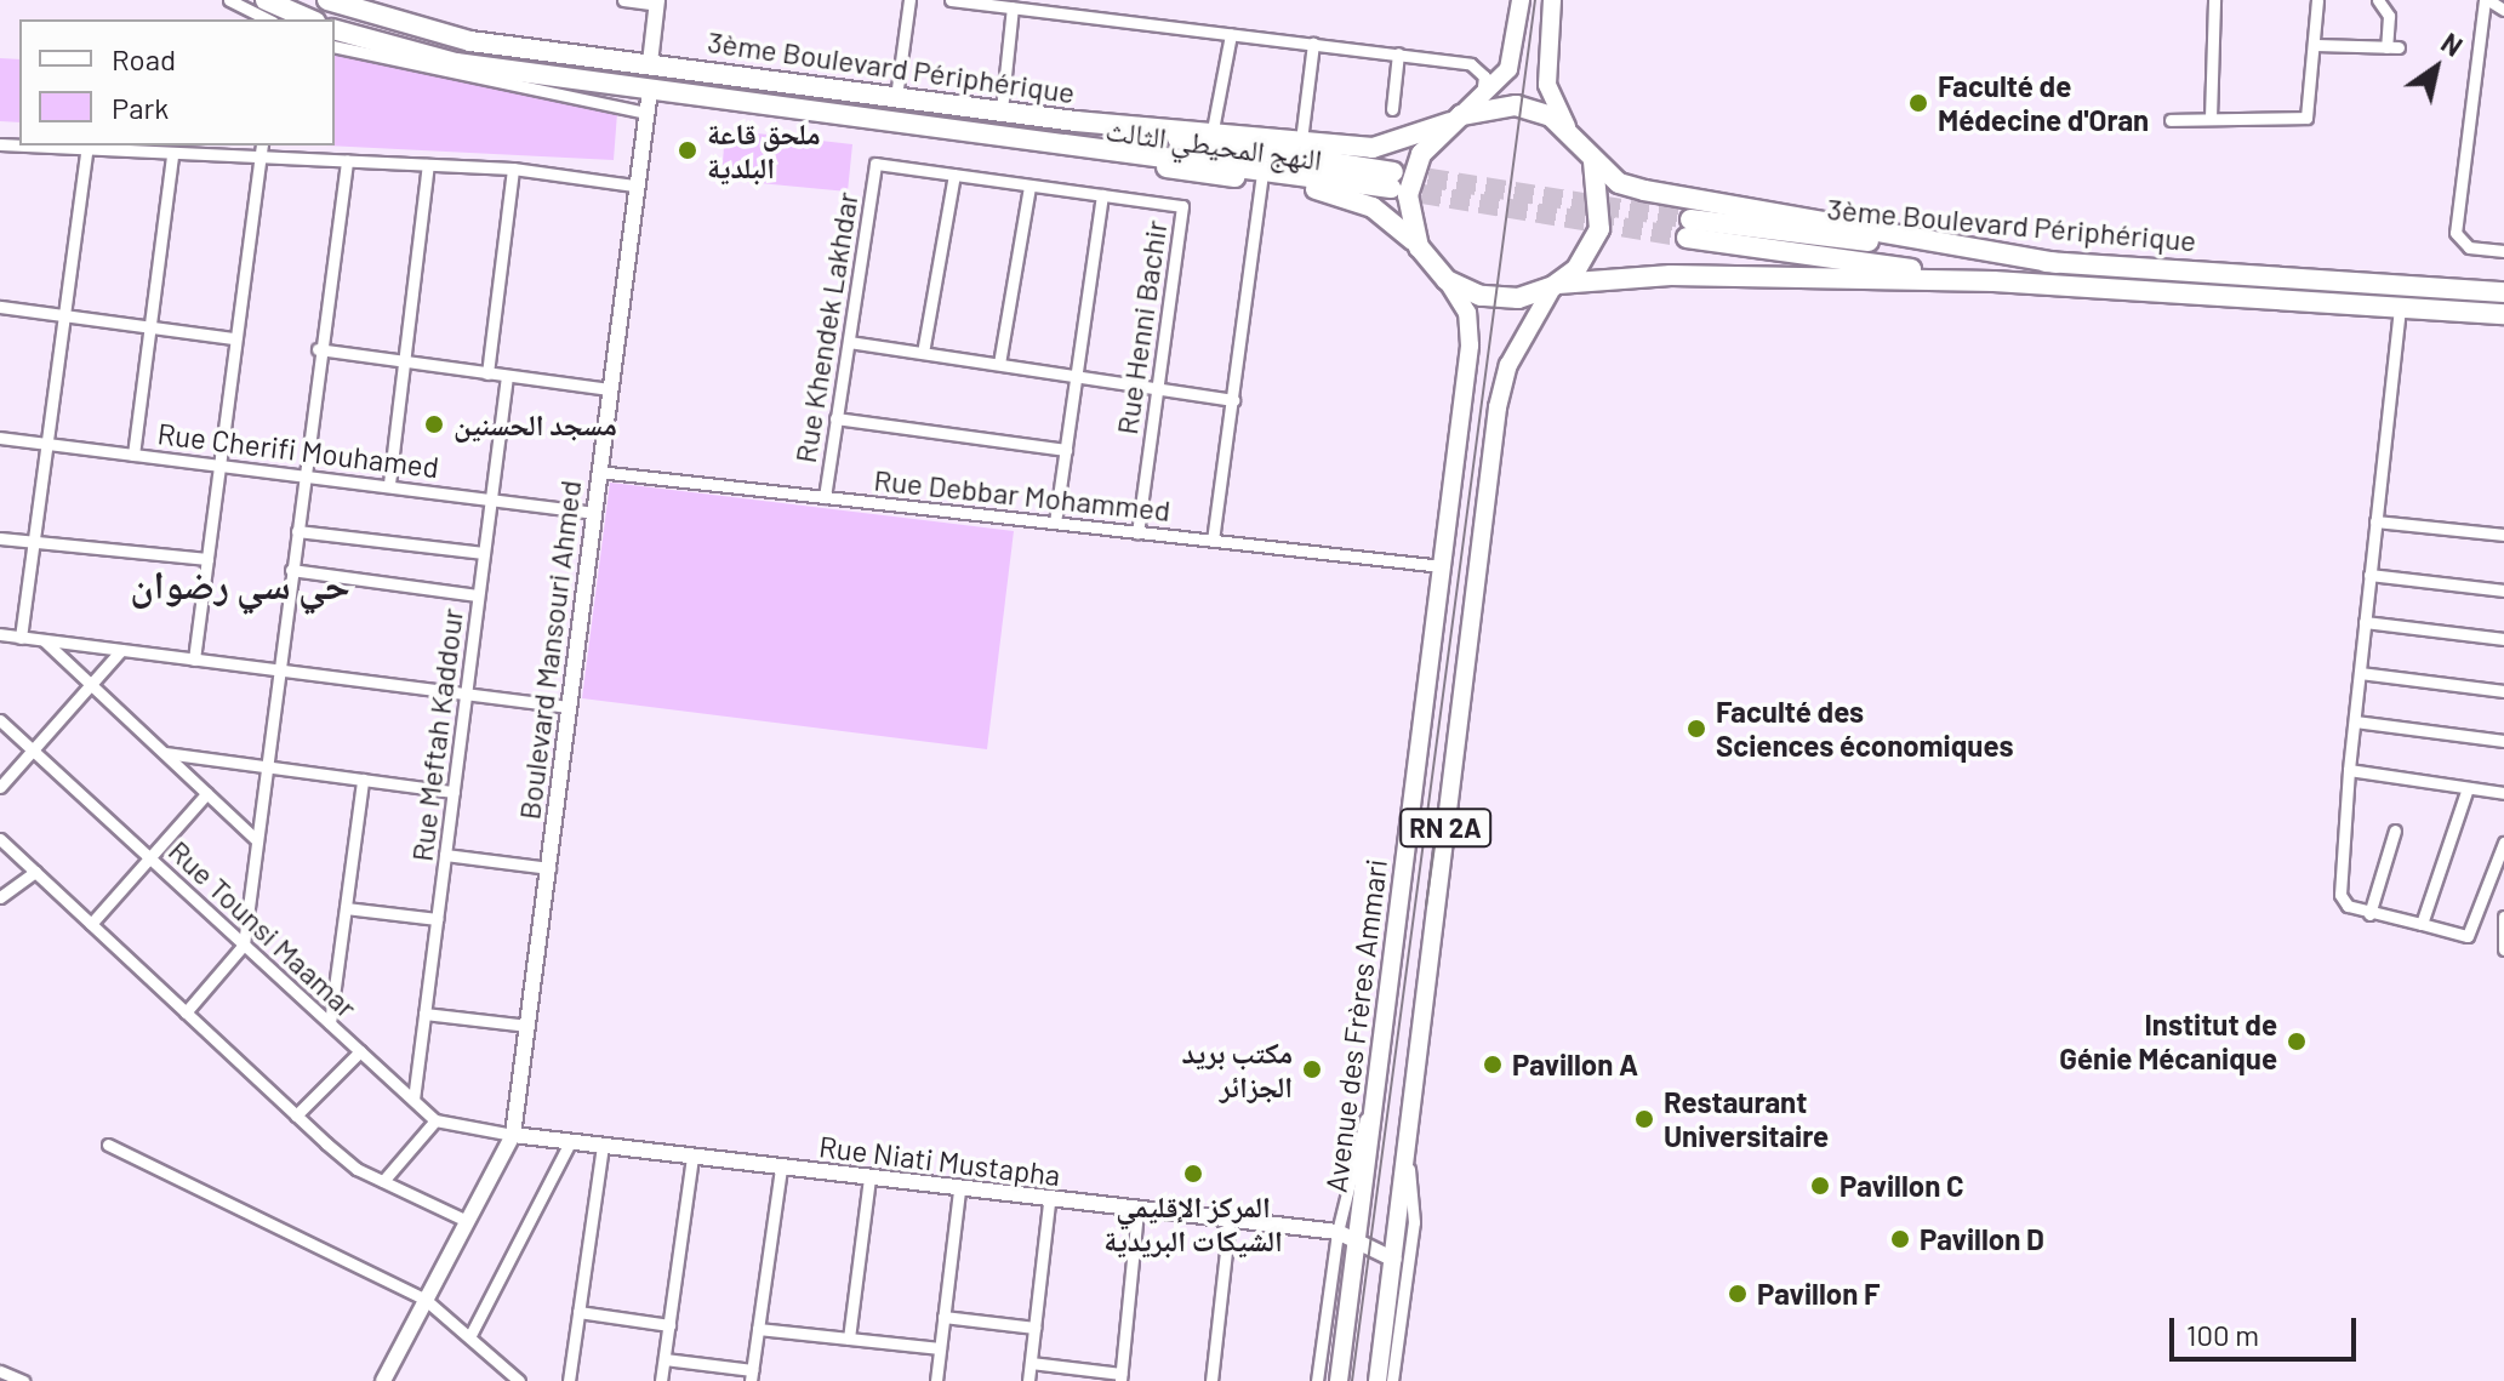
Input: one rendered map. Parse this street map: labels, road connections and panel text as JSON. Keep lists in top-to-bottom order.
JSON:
{
  "streets": {
    "highway": ["3ème Boulevard Périphérique", "النهج المحيطي الثالث"],
    "main road": [
      "Boulevard Mansouri Ahmed",
      "RN 2A",
      "Avenue des Frères Ammari",
      "Rue Niati Mustapha"
    ],
    "street": [
      "Rue Khendek Lakhdar",
      "Rue Henni Bachir",
      "Rue Cherifi Mouhamed",
      "Rue Debbar Mohammed",
      "Rue Meftah Kaddour",
      "Rue Tounsi Maamar"
    ]
  },
  "crossings": [
    ["3ème Boulevard Périphérique", "النهج المحيطي الثالث"],
    ["3ème Boulevard Périphérique", "Boulevard Mansouri Ahmed"],
    ["3ème Boulevard Périphérique", "RN 2A"],
    ["3ème Boulevard Périphérique", "Avenue des Frères Ammari"],
    ["النهج المحيطي الثالث", "RN 2A"],
    ["النهج المحيطي الثالث", "Avenue des Frères Ammari"],
    ["Rue Khendek Lakhdar", "Rue Henni Bachir"],
    ["Rue Khendek Lakhdar", "Rue Debbar Mohammed"],
    ["Rue Henni Bachir", "Rue Debbar Mohammed"],
    ["Rue Cherifi Mouhamed", "Boulevard Mansouri Ahmed"],
    ["Rue Cherifi Mouhamed", "Rue Meftah Kaddour"],
    ["Rue Debbar Mohammed", "Boulevard Mansouri Ahmed"],
    ["Rue Debbar Mohammed", "Avenue des Frères Ammari"],
    ["Boulevard Mansouri Ahmed", "Rue Niati Mustapha"],
    ["Rue Meftah Kaddour", "Rue Tounsi Maamar"],
    ["RN 2A", "Avenue des Frères Ammari"],
    ["RN 2A", "Rue Niati Mustapha"],
    ["Avenue des Frères Ammari", "Rue Niati Mustapha"]
  ],
  "districts": ["حي سي رضوان"],
  "places": [
    "Faculté de Médecine d'Oran",
    "ملحق قاعة البلدية",
    "مسجد الحسنين",
    "Faculté des Sciences économiques",
    "Institut de Génie Mécanique",
    "Pavillon A",
    "مكتب بريد الجزائر",
    "Restaurant Universitaire",
    "المركز الإقليمي الشيكات البريدية",
    "Pavillon C",
    "Pavillon D",
    "Pavillon F"
  ],
  "legend": ["Road", "Park"],
  "scale_bar": "100 m",
  "north": "top right"
}
